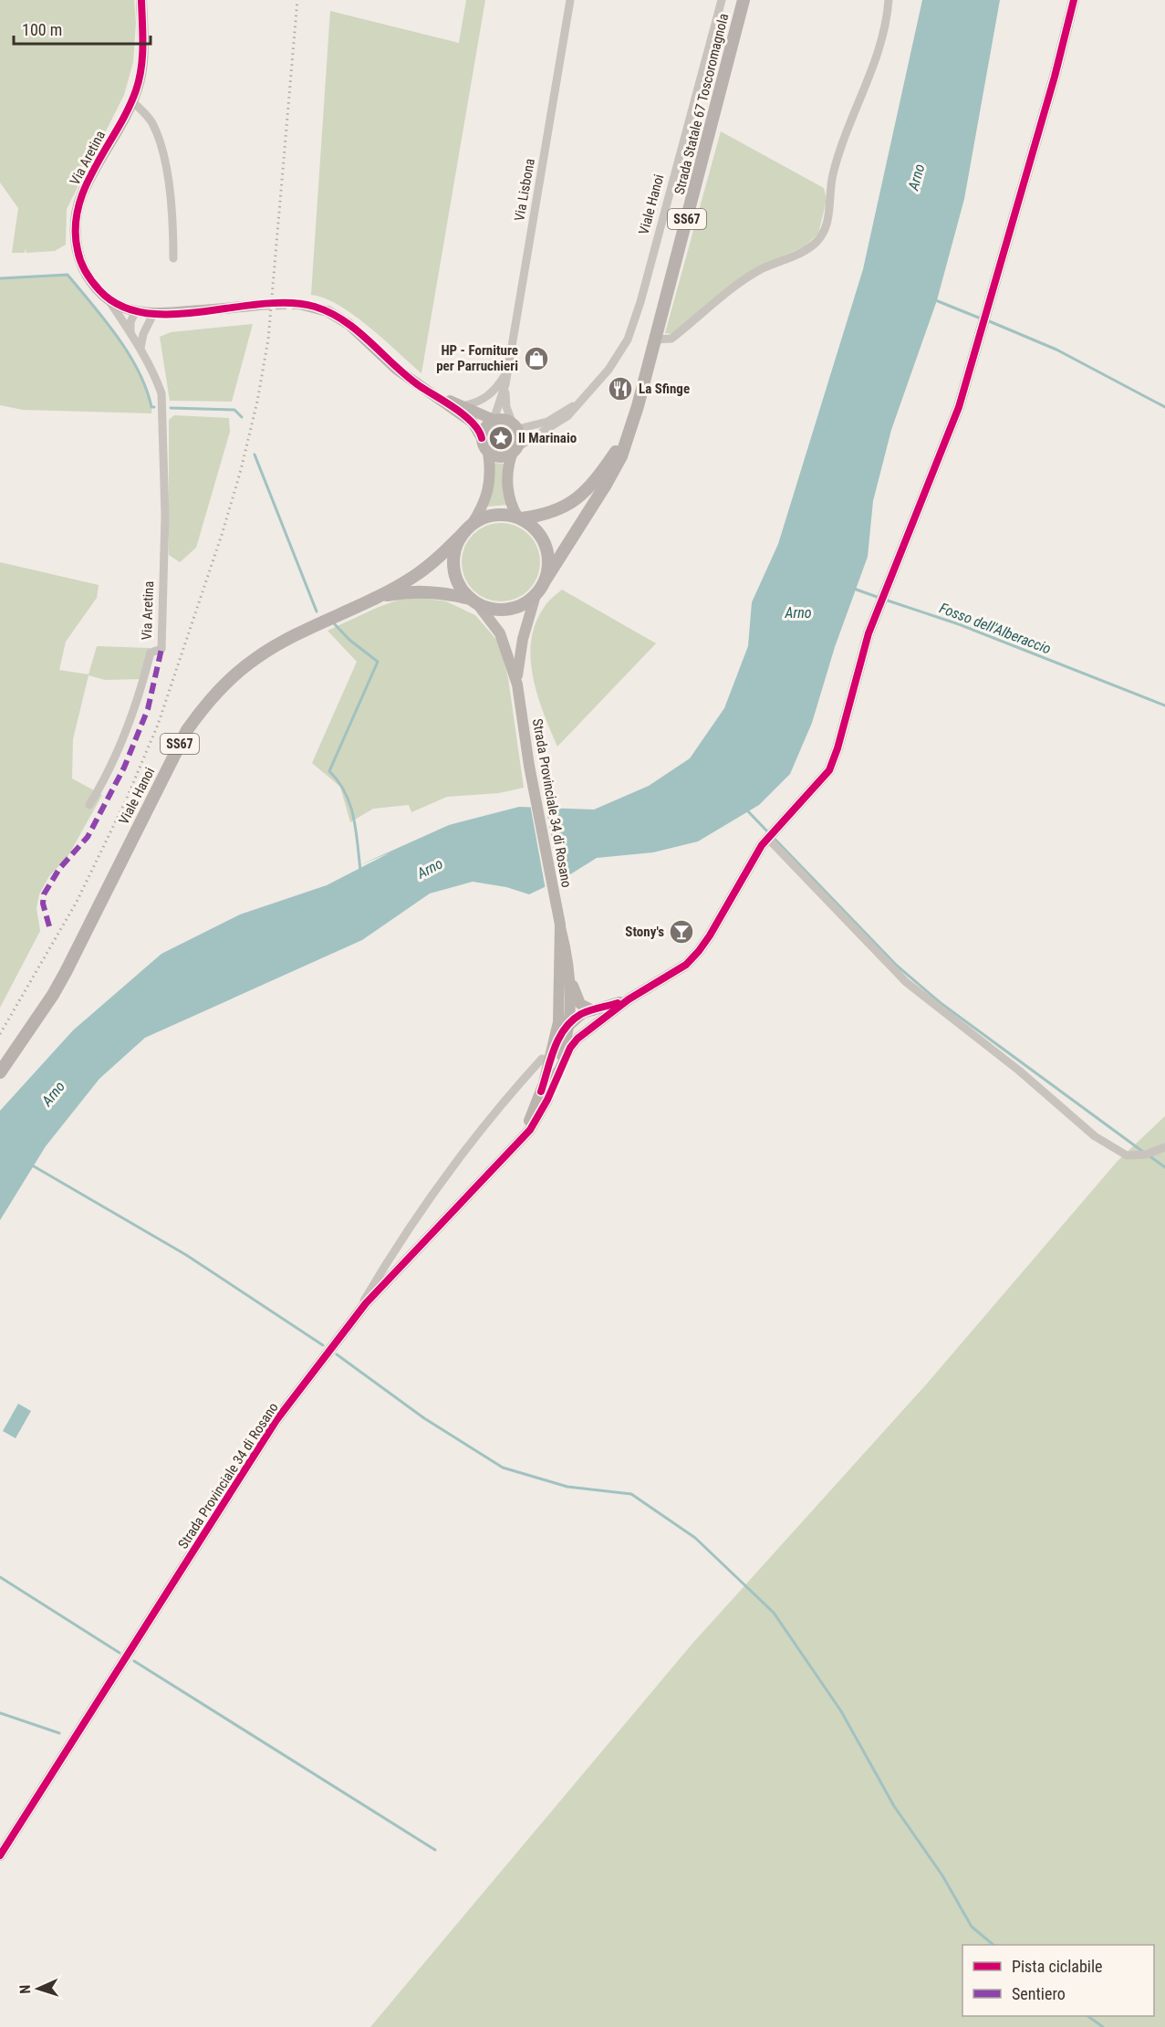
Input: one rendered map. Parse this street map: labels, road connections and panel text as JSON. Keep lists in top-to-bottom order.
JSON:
{
  "streets": {
    "main road": [
      "Strada Statale 67 Toscoromagnola",
      "Via Aretina",
      "Viale Hanoi",
      "SS67",
      "Strada Provinciale 34 di Rosano"
    ],
    "street": ["Via Lisbona"]
  },
  "crossings": [
    ["Strada Statale 67 Toscoromagnola", "Viale Hanoi"],
    ["Strada Statale 67 Toscoromagnola", "Strada Provinciale 34 di Rosano"],
    ["Via Lisbona", "Viale Hanoi"],
    ["Viale Hanoi", "Strada Provinciale 34 di Rosano"]
  ],
  "water": ["Arno", "Fosso dell'Alberaccio"],
  "places": {
    "shop": ["HP - Forniture per Parruchieri"],
    "restaurant": ["La Sfinge"],
    "place": ["Il Marinaio"],
    "bar": ["Stony's"]
  },
  "legend": ["Pista ciclabile", "Sentiero"],
  "scale_bar": "100 m",
  "north": "left"
}
